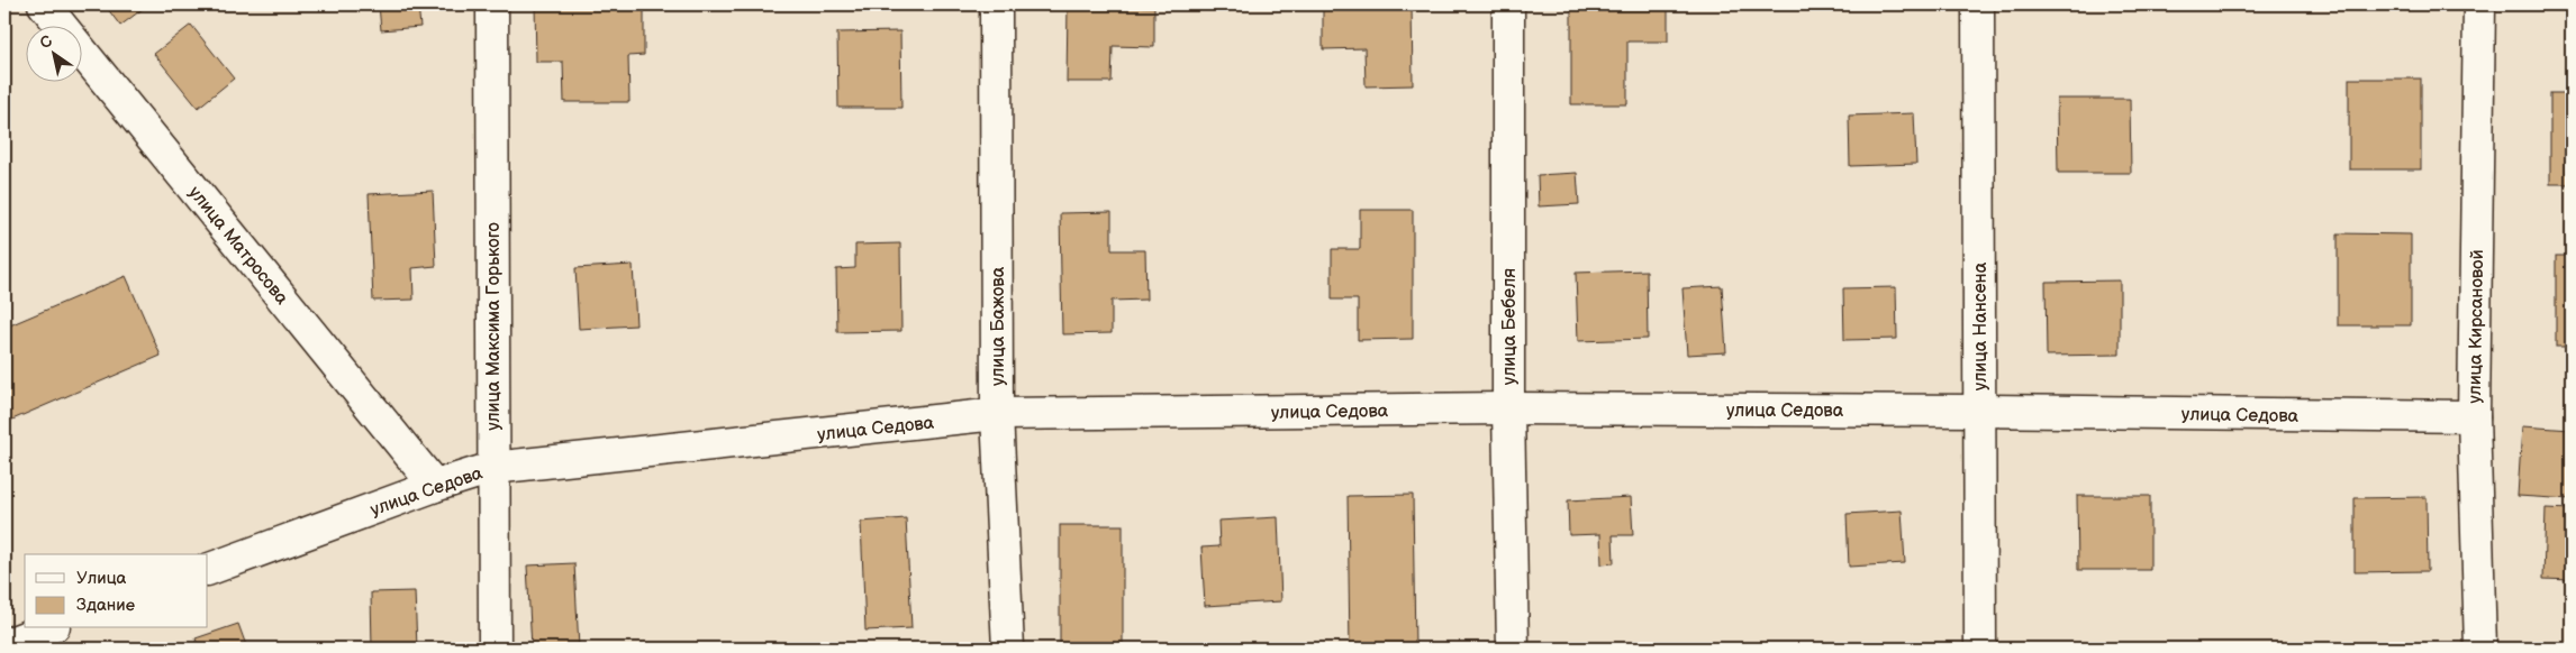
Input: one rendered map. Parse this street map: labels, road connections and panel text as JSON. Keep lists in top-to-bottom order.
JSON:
{
  "streets": {
    "street": [
      "улица Матросова",
      "улица Максима Горького",
      "улица Бажова",
      "улица Бебеля",
      "улица Нансена",
      "улица Кирсановой",
      "улица Седова"
    ]
  },
  "crossings": [
    ["улица Матросова", "улица Седова"],
    ["улица Максима Горького", "улица Седова"],
    ["улица Бажова", "улица Седова"],
    ["улица Бебеля", "улица Седова"],
    ["улица Нансена", "улица Седова"],
    ["улица Кирсановой", "улица Седова"]
  ],
  "legend": ["Улица", "Здание"],
  "north": "top left"
}
